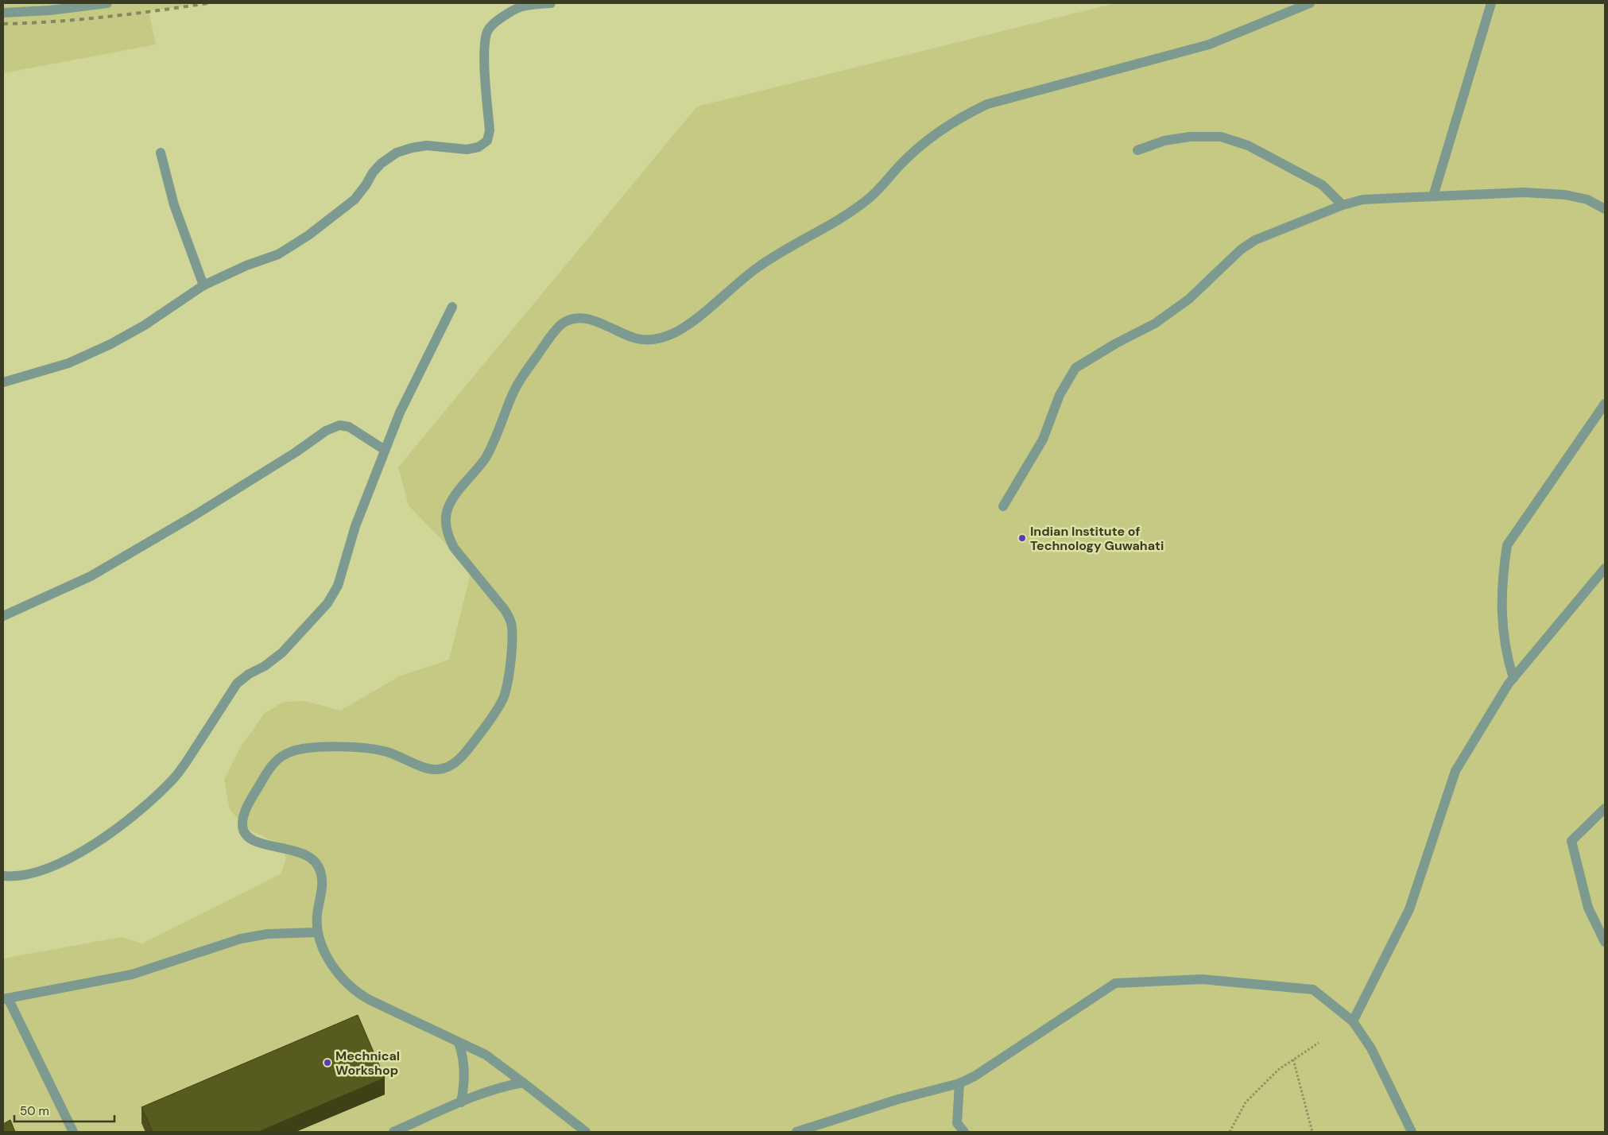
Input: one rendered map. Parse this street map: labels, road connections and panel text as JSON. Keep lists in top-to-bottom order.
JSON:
{
  "places": ["Indian Institute of Technology Guwahati", "Mechnical Workshop"],
  "scale_bar": "50 m"
}
